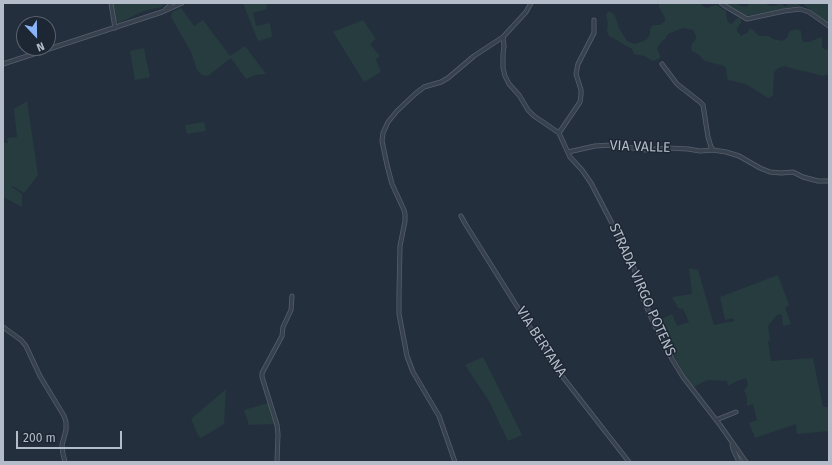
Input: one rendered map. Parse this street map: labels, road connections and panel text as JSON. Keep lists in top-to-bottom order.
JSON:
{
  "streets": {
    "street": ["VIA VALLE", "STRADA VIRGO POTENS", "VIA BERTANA"]
  },
  "crossings": [
    ["VIA VALLE", "STRADA VIRGO POTENS"]
  ],
  "scale_bar": "200 m",
  "north": "bottom"
}
